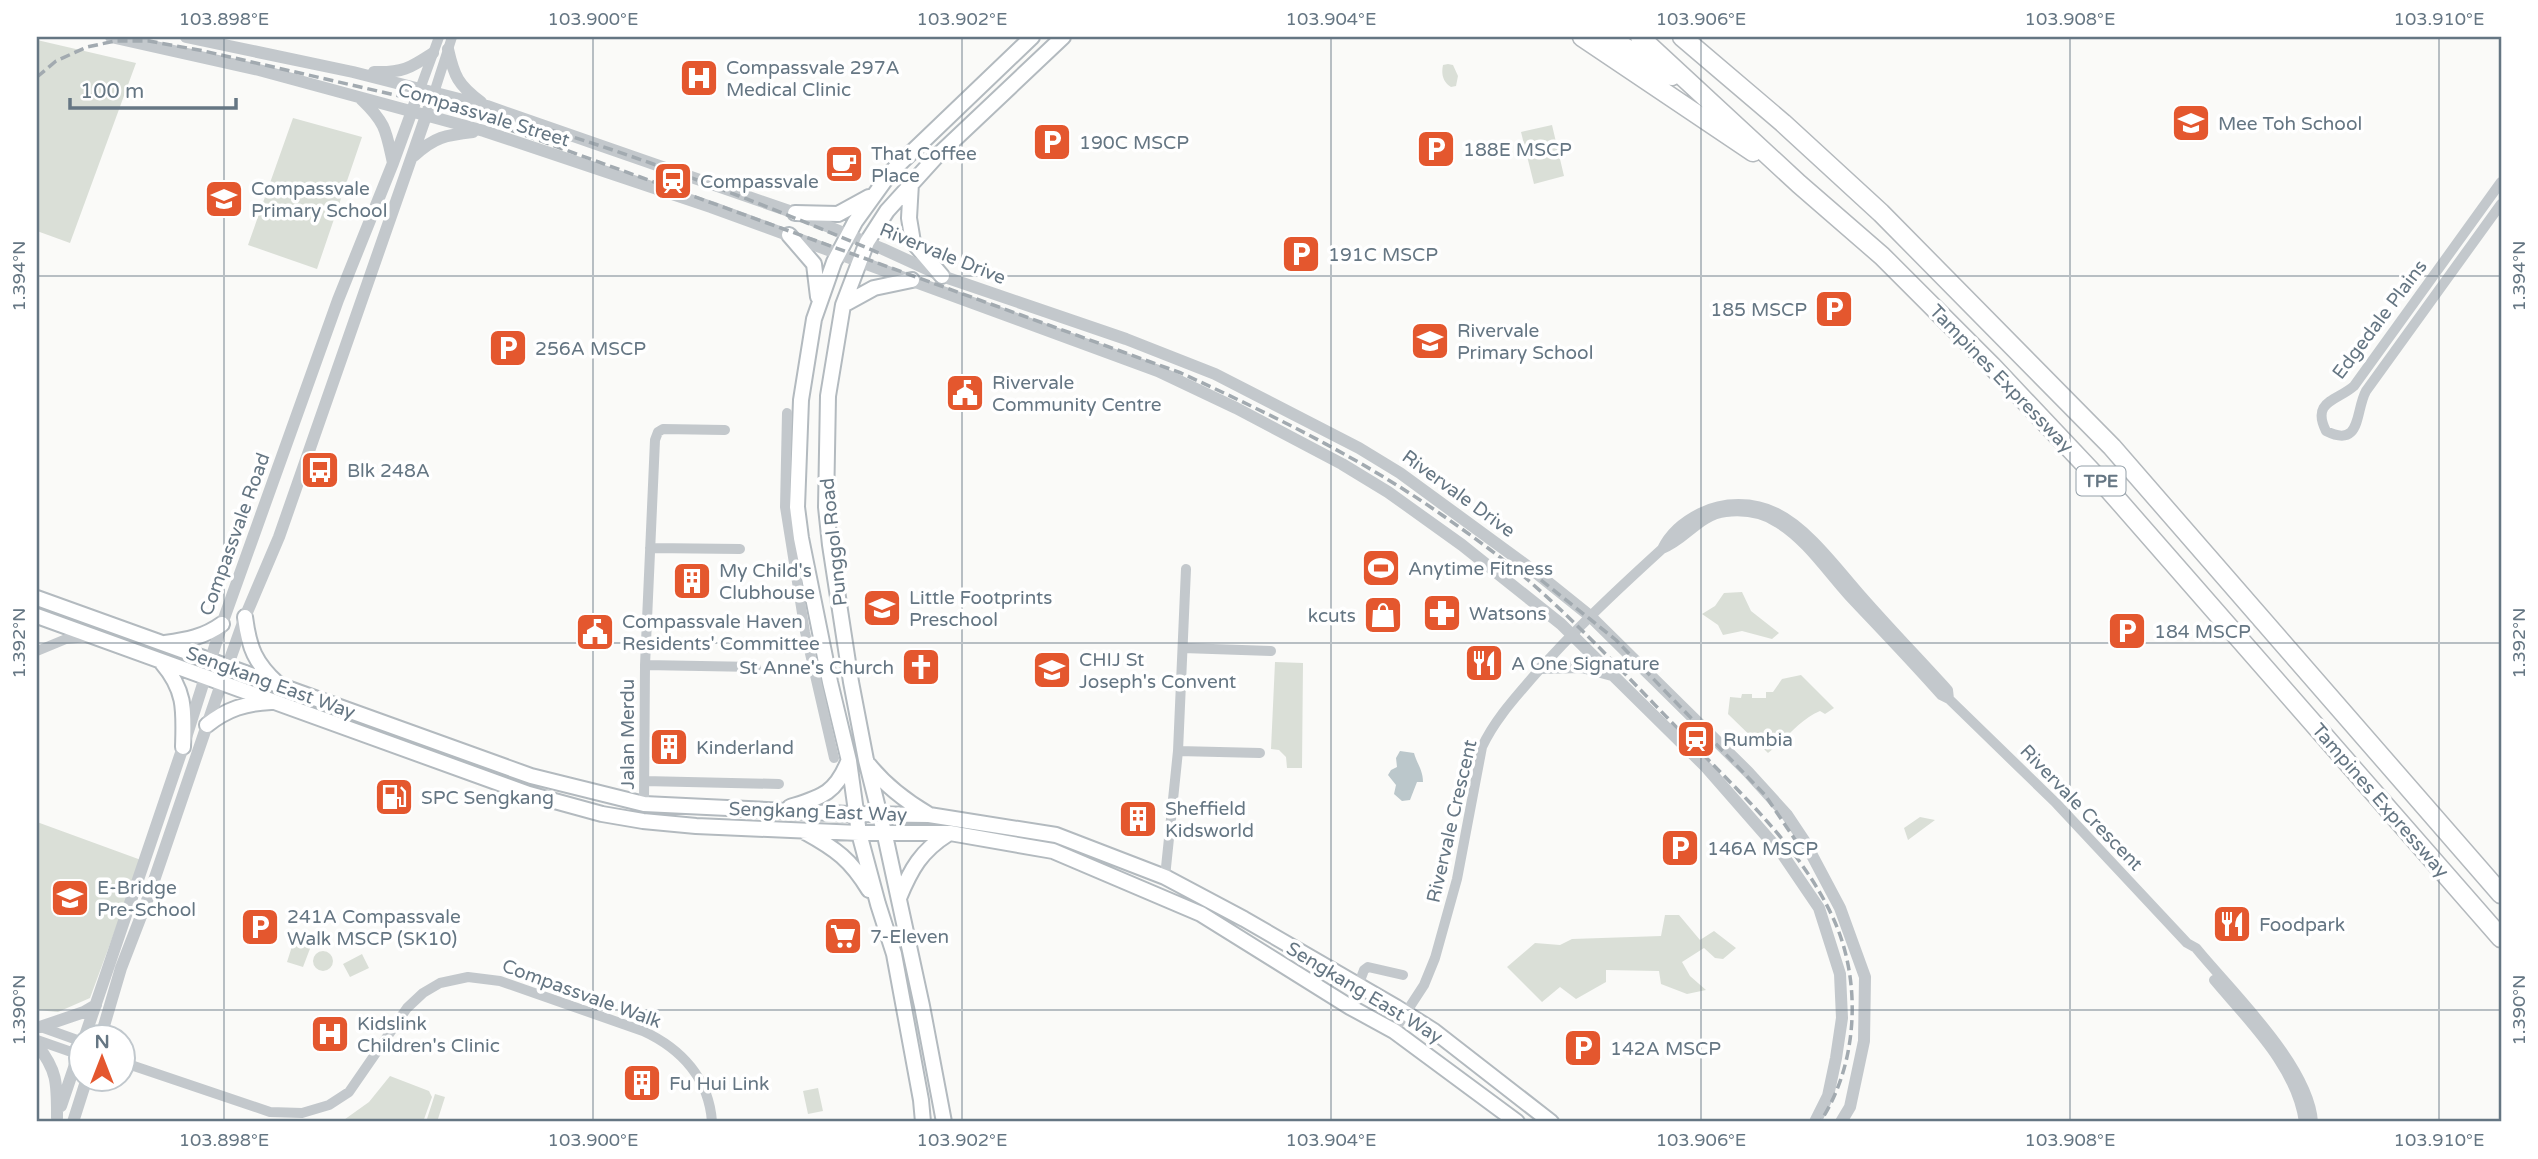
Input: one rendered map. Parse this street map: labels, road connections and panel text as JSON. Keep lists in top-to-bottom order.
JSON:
{
  "streets": {
    "highway": ["Tampines Expressway", "TPE"],
    "main road": ["Punggol Road", "Sengkang East Way"],
    "street": [
      "Compassvale Street",
      "Rivervale Drive",
      "Edgedale Plains",
      "Compassvale Road",
      "Jalan Merdu",
      "Rivervale Crescent",
      "Compassvale Walk"
    ]
  },
  "crossings": [
    ["Compassvale Street", "Rivervale Drive"],
    ["Compassvale Street", "Compassvale Road"],
    ["Compassvale Street", "Punggol Road"],
    ["Rivervale Drive", "Punggol Road"],
    ["Rivervale Drive", "Rivervale Crescent"],
    ["Compassvale Road", "Sengkang East Way"],
    ["Punggol Road", "Sengkang East Way"],
    ["Sengkang East Way", "Jalan Merdu"],
    ["Sengkang East Way", "Rivervale Crescent"]
  ],
  "places": {
    "hospital": ["Compassvale 297A Medical Clinic", "Kidslink Children's Clinic"],
    "school or university": [
      "Mee Toh School",
      "Compassvale Primary School",
      "Rivervale Primary School",
      "Little Footprints Preschool",
      "CHIJ St Joseph's Convent",
      "E-Bridge Pre-School"
    ],
    "parking": [
      "190C MSCP",
      "188E MSCP",
      "191C MSCP",
      "185 MSCP",
      "256A MSCP",
      "184 MSCP",
      "146A MSCP",
      "241A Compassvale Walk MSCP (SK10)",
      "142A MSCP"
    ],
    "cafe": ["That Coffee Place"],
    "station": ["Compassvale", "Rumbia"],
    "public building": ["Rivervale Community Centre", "Compassvale Haven Residents' Committee"],
    "bus stop": ["Blk 248A"],
    "sports": ["Anytime Fitness"],
    "building": [
      "My Child's Clubhouse",
      "Kinderland",
      "Sheffield Kidsworld",
      "Fu Hui Link"
    ],
    "pharmacy": ["Watsons"],
    "shop": ["kcuts"],
    "restaurant": ["A One Signature", "Foodpark"],
    "church": ["St Anne's Church"],
    "fuel station": ["SPC Sengkang"],
    "supermarket": ["7-Eleven"]
  },
  "scale_bar": "100 m",
  "north": "top",
  "coordinates": [
    "103.898°E",
    "103.900°E",
    "103.902°E",
    "103.904°E",
    "103.906°E",
    "103.908°E",
    "103.910°E",
    "1.394°N",
    "1.392°N",
    "1.390°N"
  ]
}
